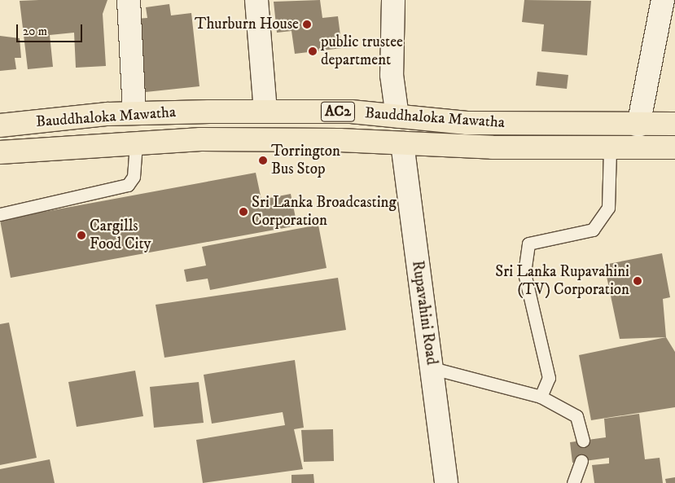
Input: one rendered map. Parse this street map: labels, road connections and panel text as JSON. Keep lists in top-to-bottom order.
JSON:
{
  "streets": {
    "main road": ["AC2", "Bauddhaloka Mawatha"],
    "street": ["Rupavahini Road"]
  },
  "crossings": [
    ["Bauddhaloka Mawatha", "Rupavahini Road"]
  ],
  "places": [
    "Thurburn House",
    "public trustee department",
    "Torrington Bus Stop",
    "Sri Lanka Broadcasting Corporation",
    "Cargills Food City",
    "Sri Lanka Rupavahini (TV) Corporation"
  ],
  "scale_bar": "20 m"
}
